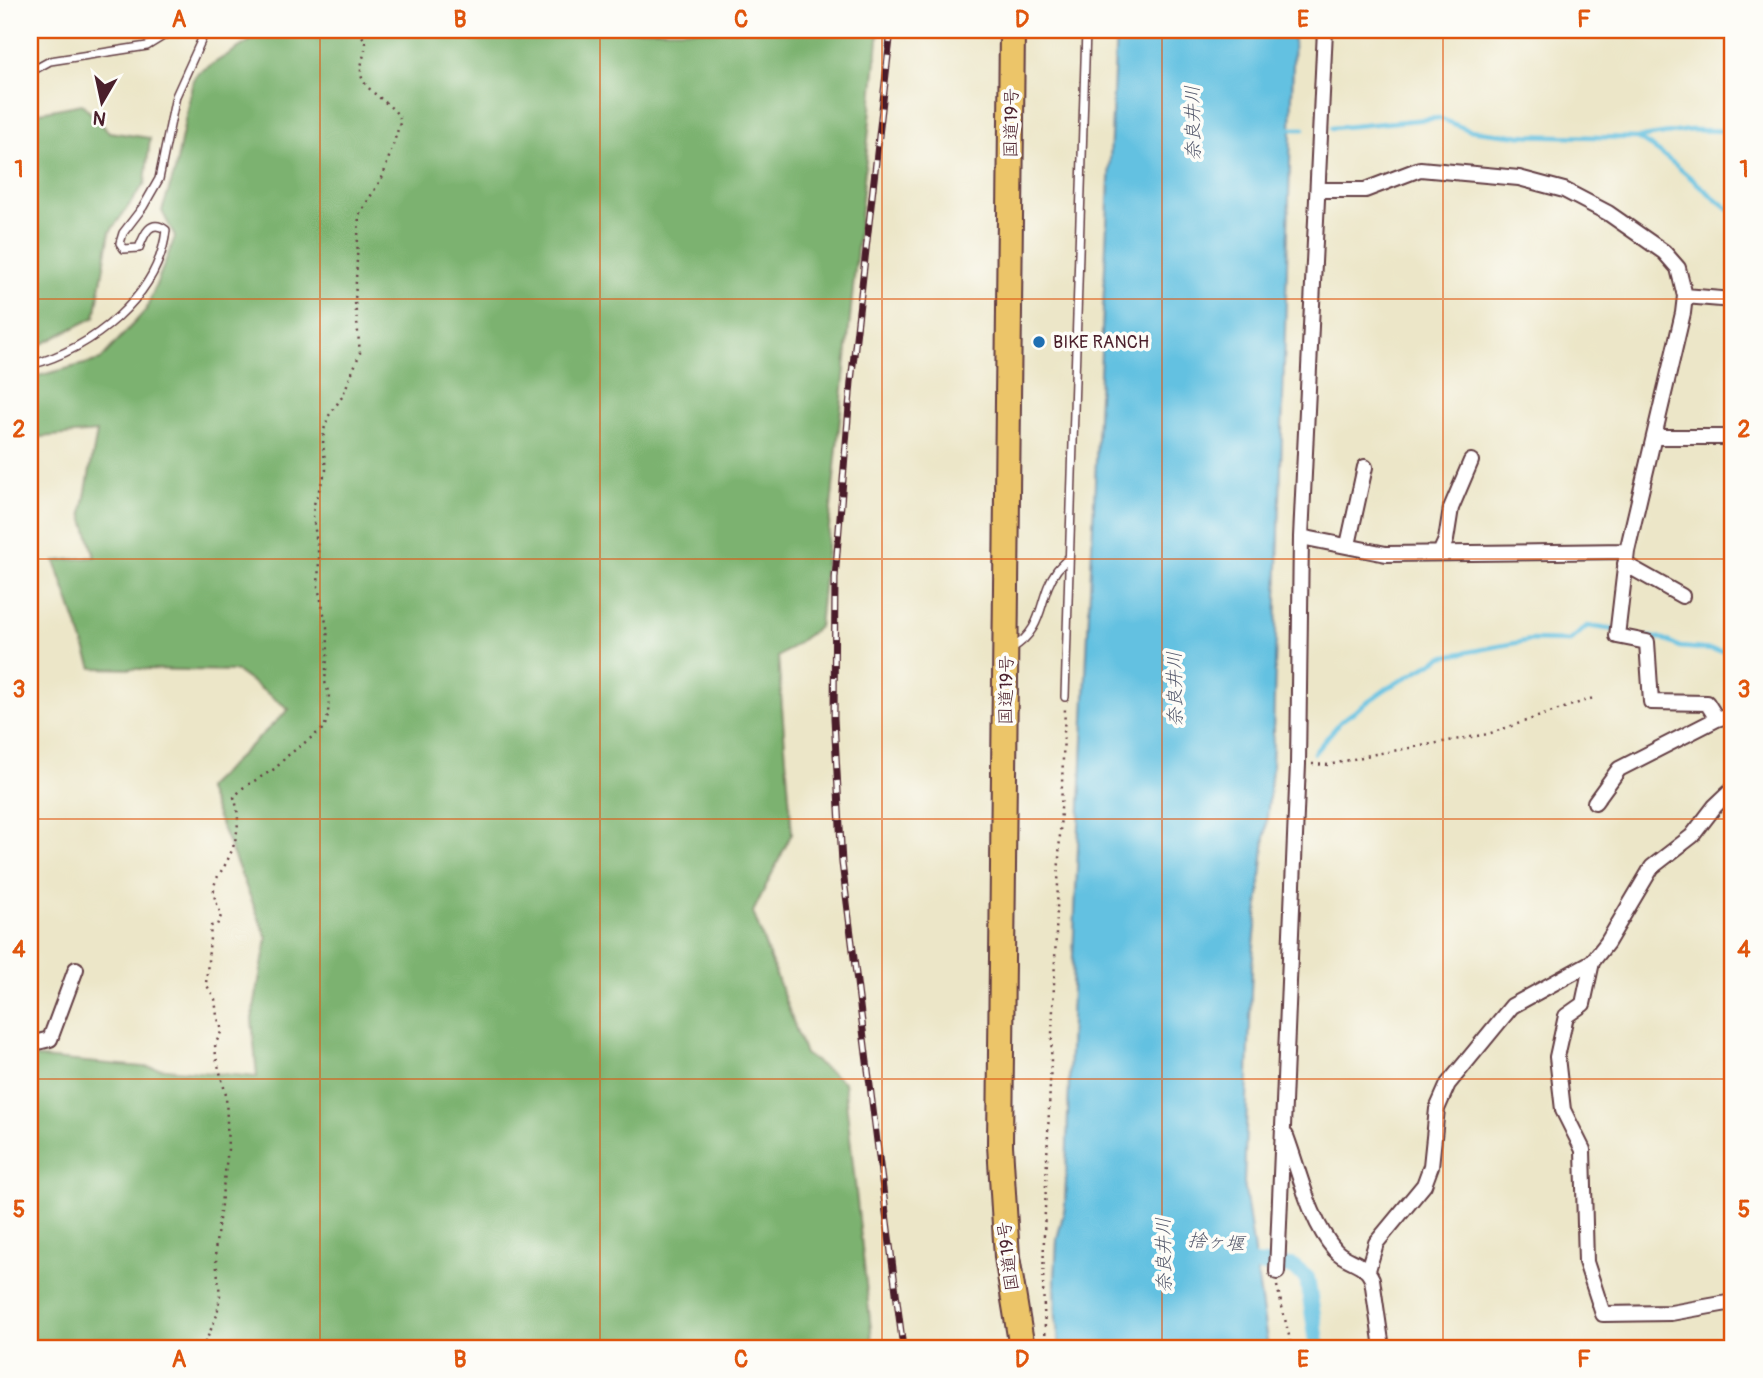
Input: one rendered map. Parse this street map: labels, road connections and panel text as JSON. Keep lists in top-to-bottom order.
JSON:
{
  "streets": {
    "highway": ["国道19号"]
  },
  "water": ["奈良井川", "捨ヶ堰"],
  "places": ["BIKE RANCH"],
  "north": "bottom",
  "grid": {
    "columns": [
      "A",
      "B",
      "C",
      "D",
      "E",
      "F"
    ],
    "rows": [
      "1",
      "2",
      "3",
      "4",
      "5"
    ]
  }
}
